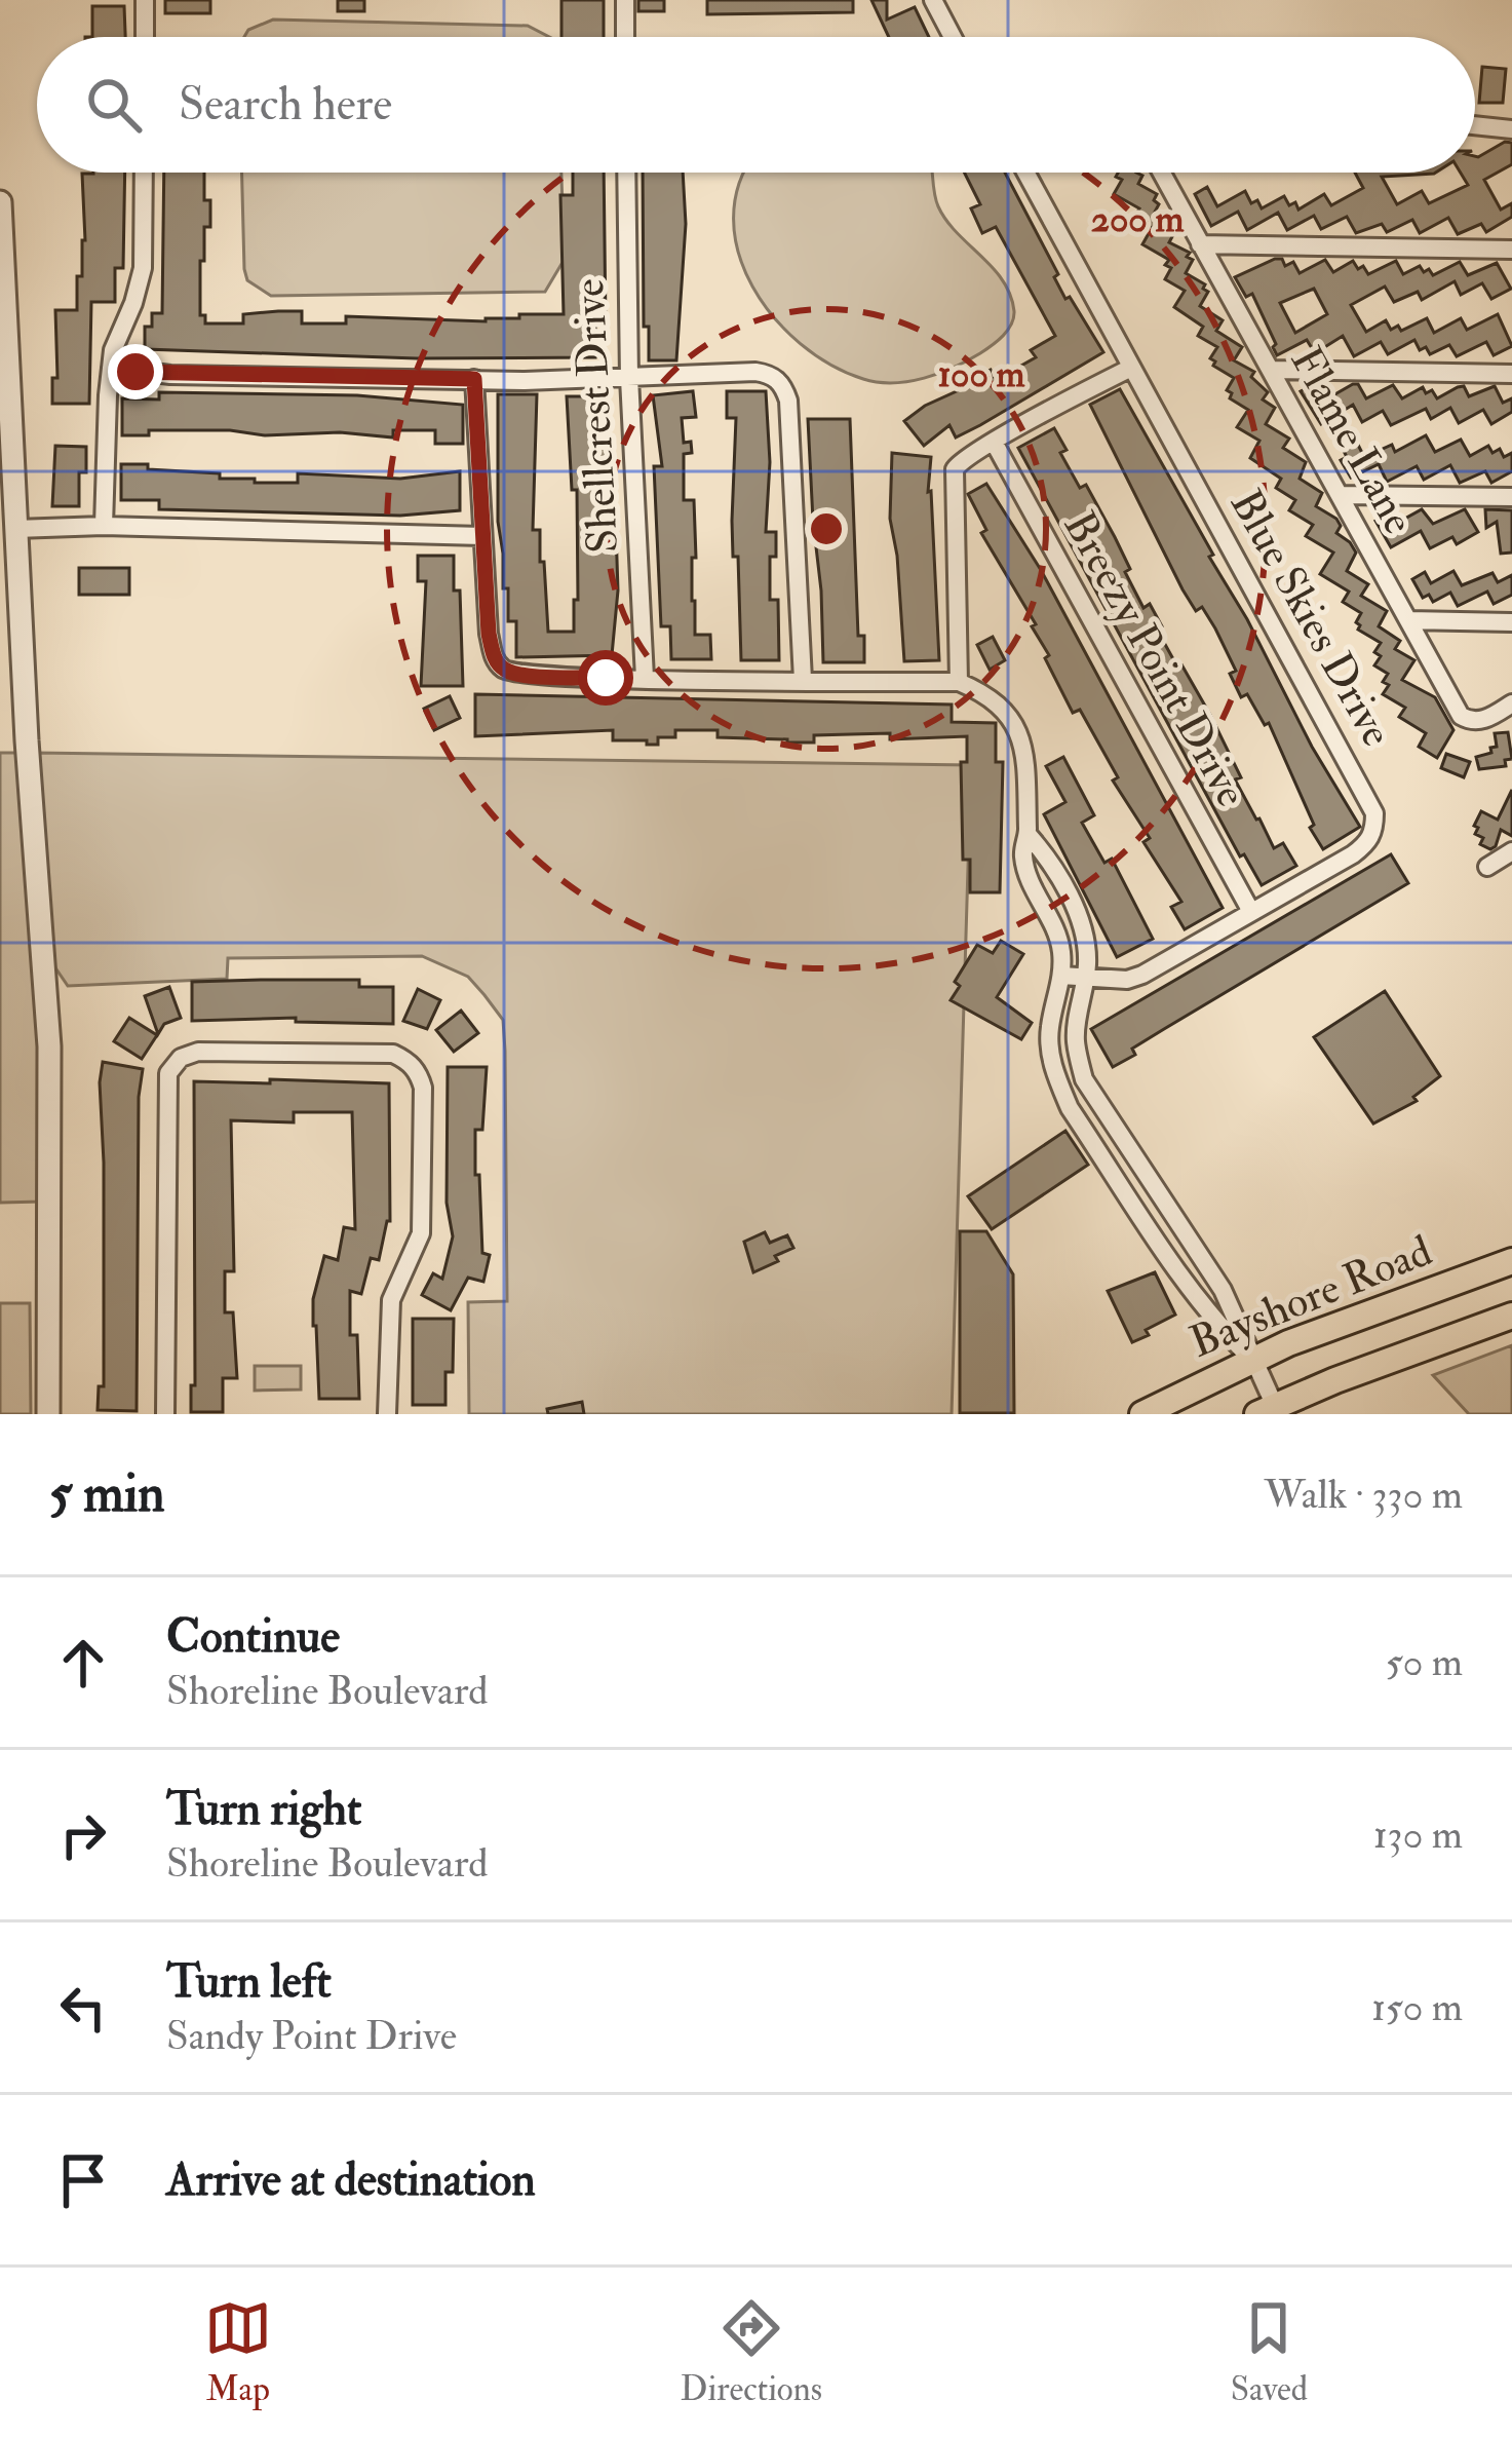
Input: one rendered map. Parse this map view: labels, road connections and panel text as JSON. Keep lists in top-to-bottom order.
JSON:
{
  "streets": {
    "main road": ["Bayshore Road"],
    "street": [
      "Shellcrest Drive",
      "Flame Lane",
      "Blue Skies Drive",
      "Breezy Point Drive"
    ]
  },
  "crossings": [
    ["Blue Skies Drive", "Breezy Point Drive"]
  ],
  "page": {
    "search": "Search here",
    "heading": ["5 min", "Walk · 330 m"],
    "list": [
      ["Continue", "Shoreline Boulevard", "50 m"],
      ["Turn right", "Shoreline Boulevard", "130 m"],
      ["Turn left", "Sandy Point Drive", "150 m"],
      "Arrive at destination"
    ],
    "nav": ["Map", "Directions", "Saved"]
  },
  "rings": ["200 m", "100 m"]
}
